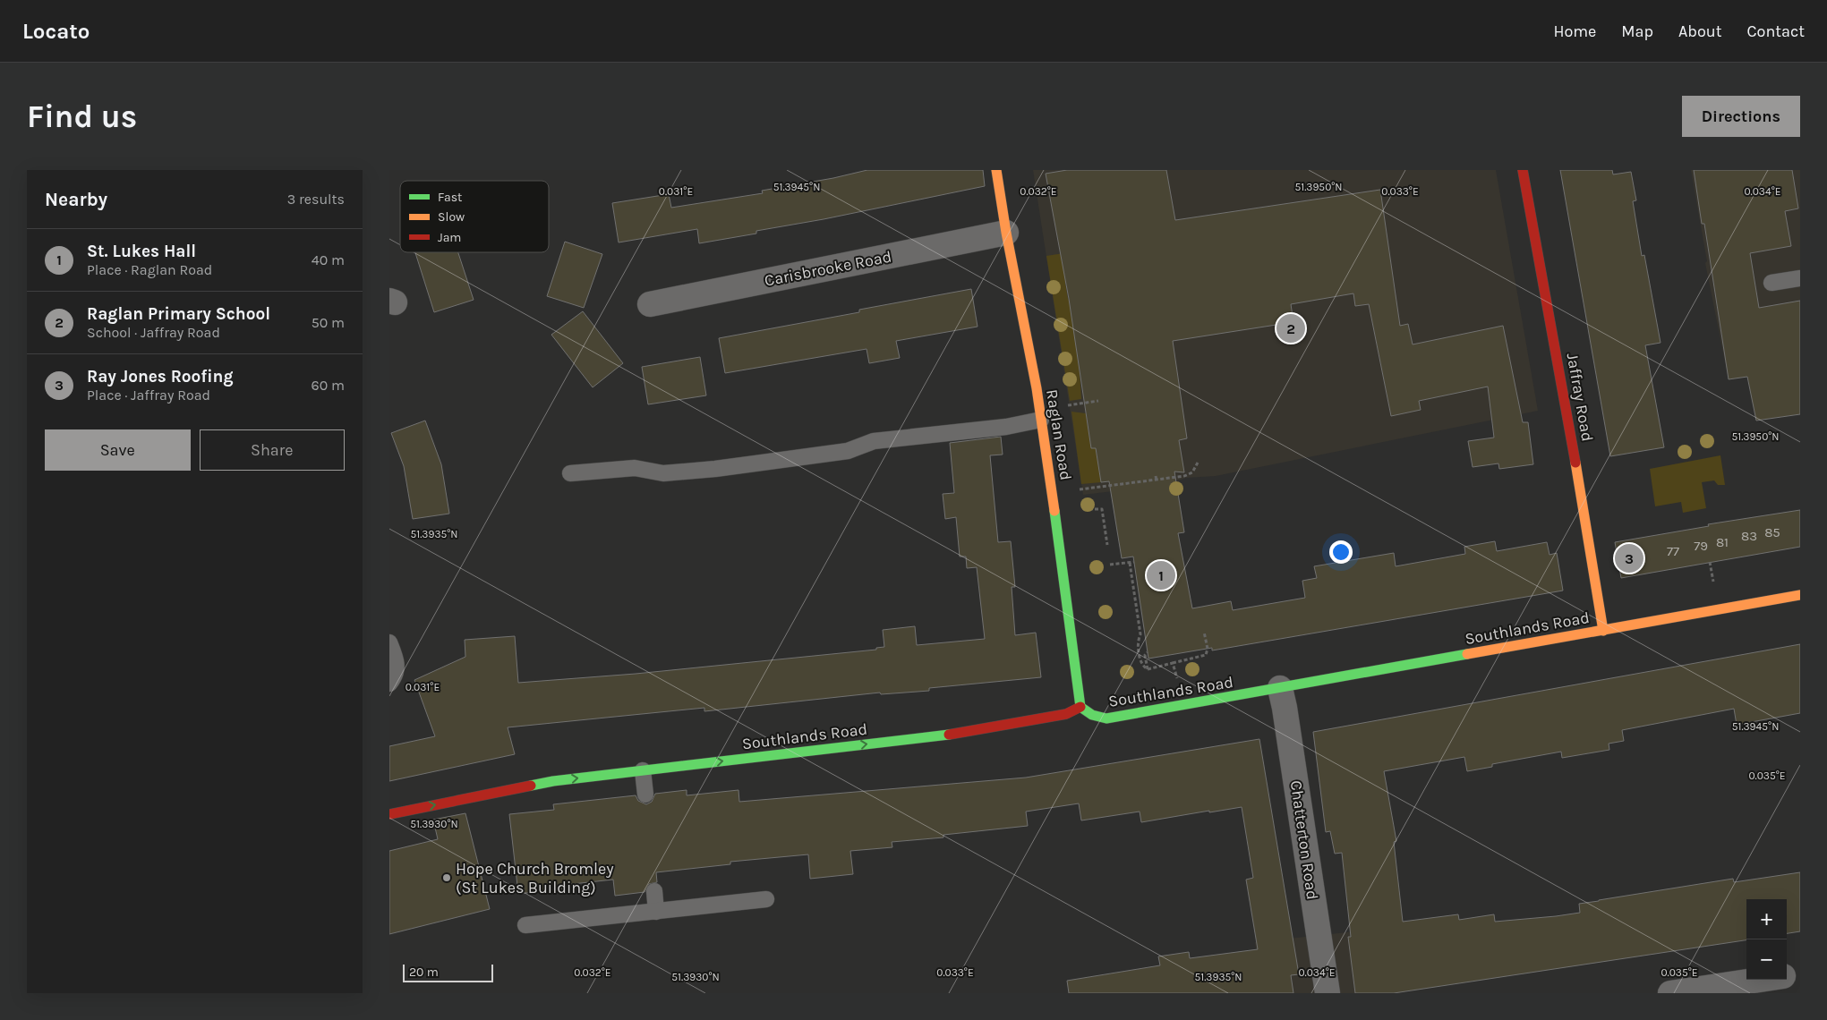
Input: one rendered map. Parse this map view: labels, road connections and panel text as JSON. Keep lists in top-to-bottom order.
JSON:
{
  "streets": {
    "street": [
      "Carisbrooke Road",
      "Jaffray Road",
      "Raglan Road",
      "Southlands Road",
      "Chatterton Road"
    ]
  },
  "crossings": [
    ["Carisbrooke Road", "Raglan Road"],
    ["Jaffray Road", "Southlands Road"],
    ["Raglan Road", "Southlands Road"],
    ["Southlands Road", "Chatterton Road"]
  ],
  "one_way": ["Southlands Road"],
  "places": ["Hope Church Bromley (St Lukes Building)"],
  "house_numbers": [
    "85",
    "83",
    "81",
    "79",
    "77"
  ],
  "legend": ["Fast", "Slow", "Jam"],
  "scale_bar": "20 m",
  "page": {
    "header": "Locato",
    "nav": [
      "Home",
      "Map",
      "About",
      "Contact"
    ],
    "buttons": [
      "Directions",
      ["Save", "Share"]
    ],
    "title": "Find us",
    "heading": ["Nearby", "3 results"],
    "list": [
      {
        "mark": "1",
        "name": "St. Lukes Hall",
        "note": "Place · Raglan Road",
        "value": "40 m"
      },
      {
        "mark": "2",
        "name": "Raglan Primary School",
        "note": "School · Jaffray Road",
        "value": "50 m"
      },
      {
        "mark": "3",
        "name": "Ray Jones Roofing",
        "note": "Place · Jaffray Road",
        "value": "60 m"
      }
    ],
    "pins": ["2", "3", "1"],
    "map_buttons": ["+", "−"],
    "scale": "20 m"
  },
  "coordinates": [
    "51.3945°N",
    "51.3950°N",
    "0.031°E",
    "0.032°E",
    "0.033°E",
    "0.034°E",
    "51.3935°N",
    "0.035°E",
    "51.3930°N"
  ]
}
